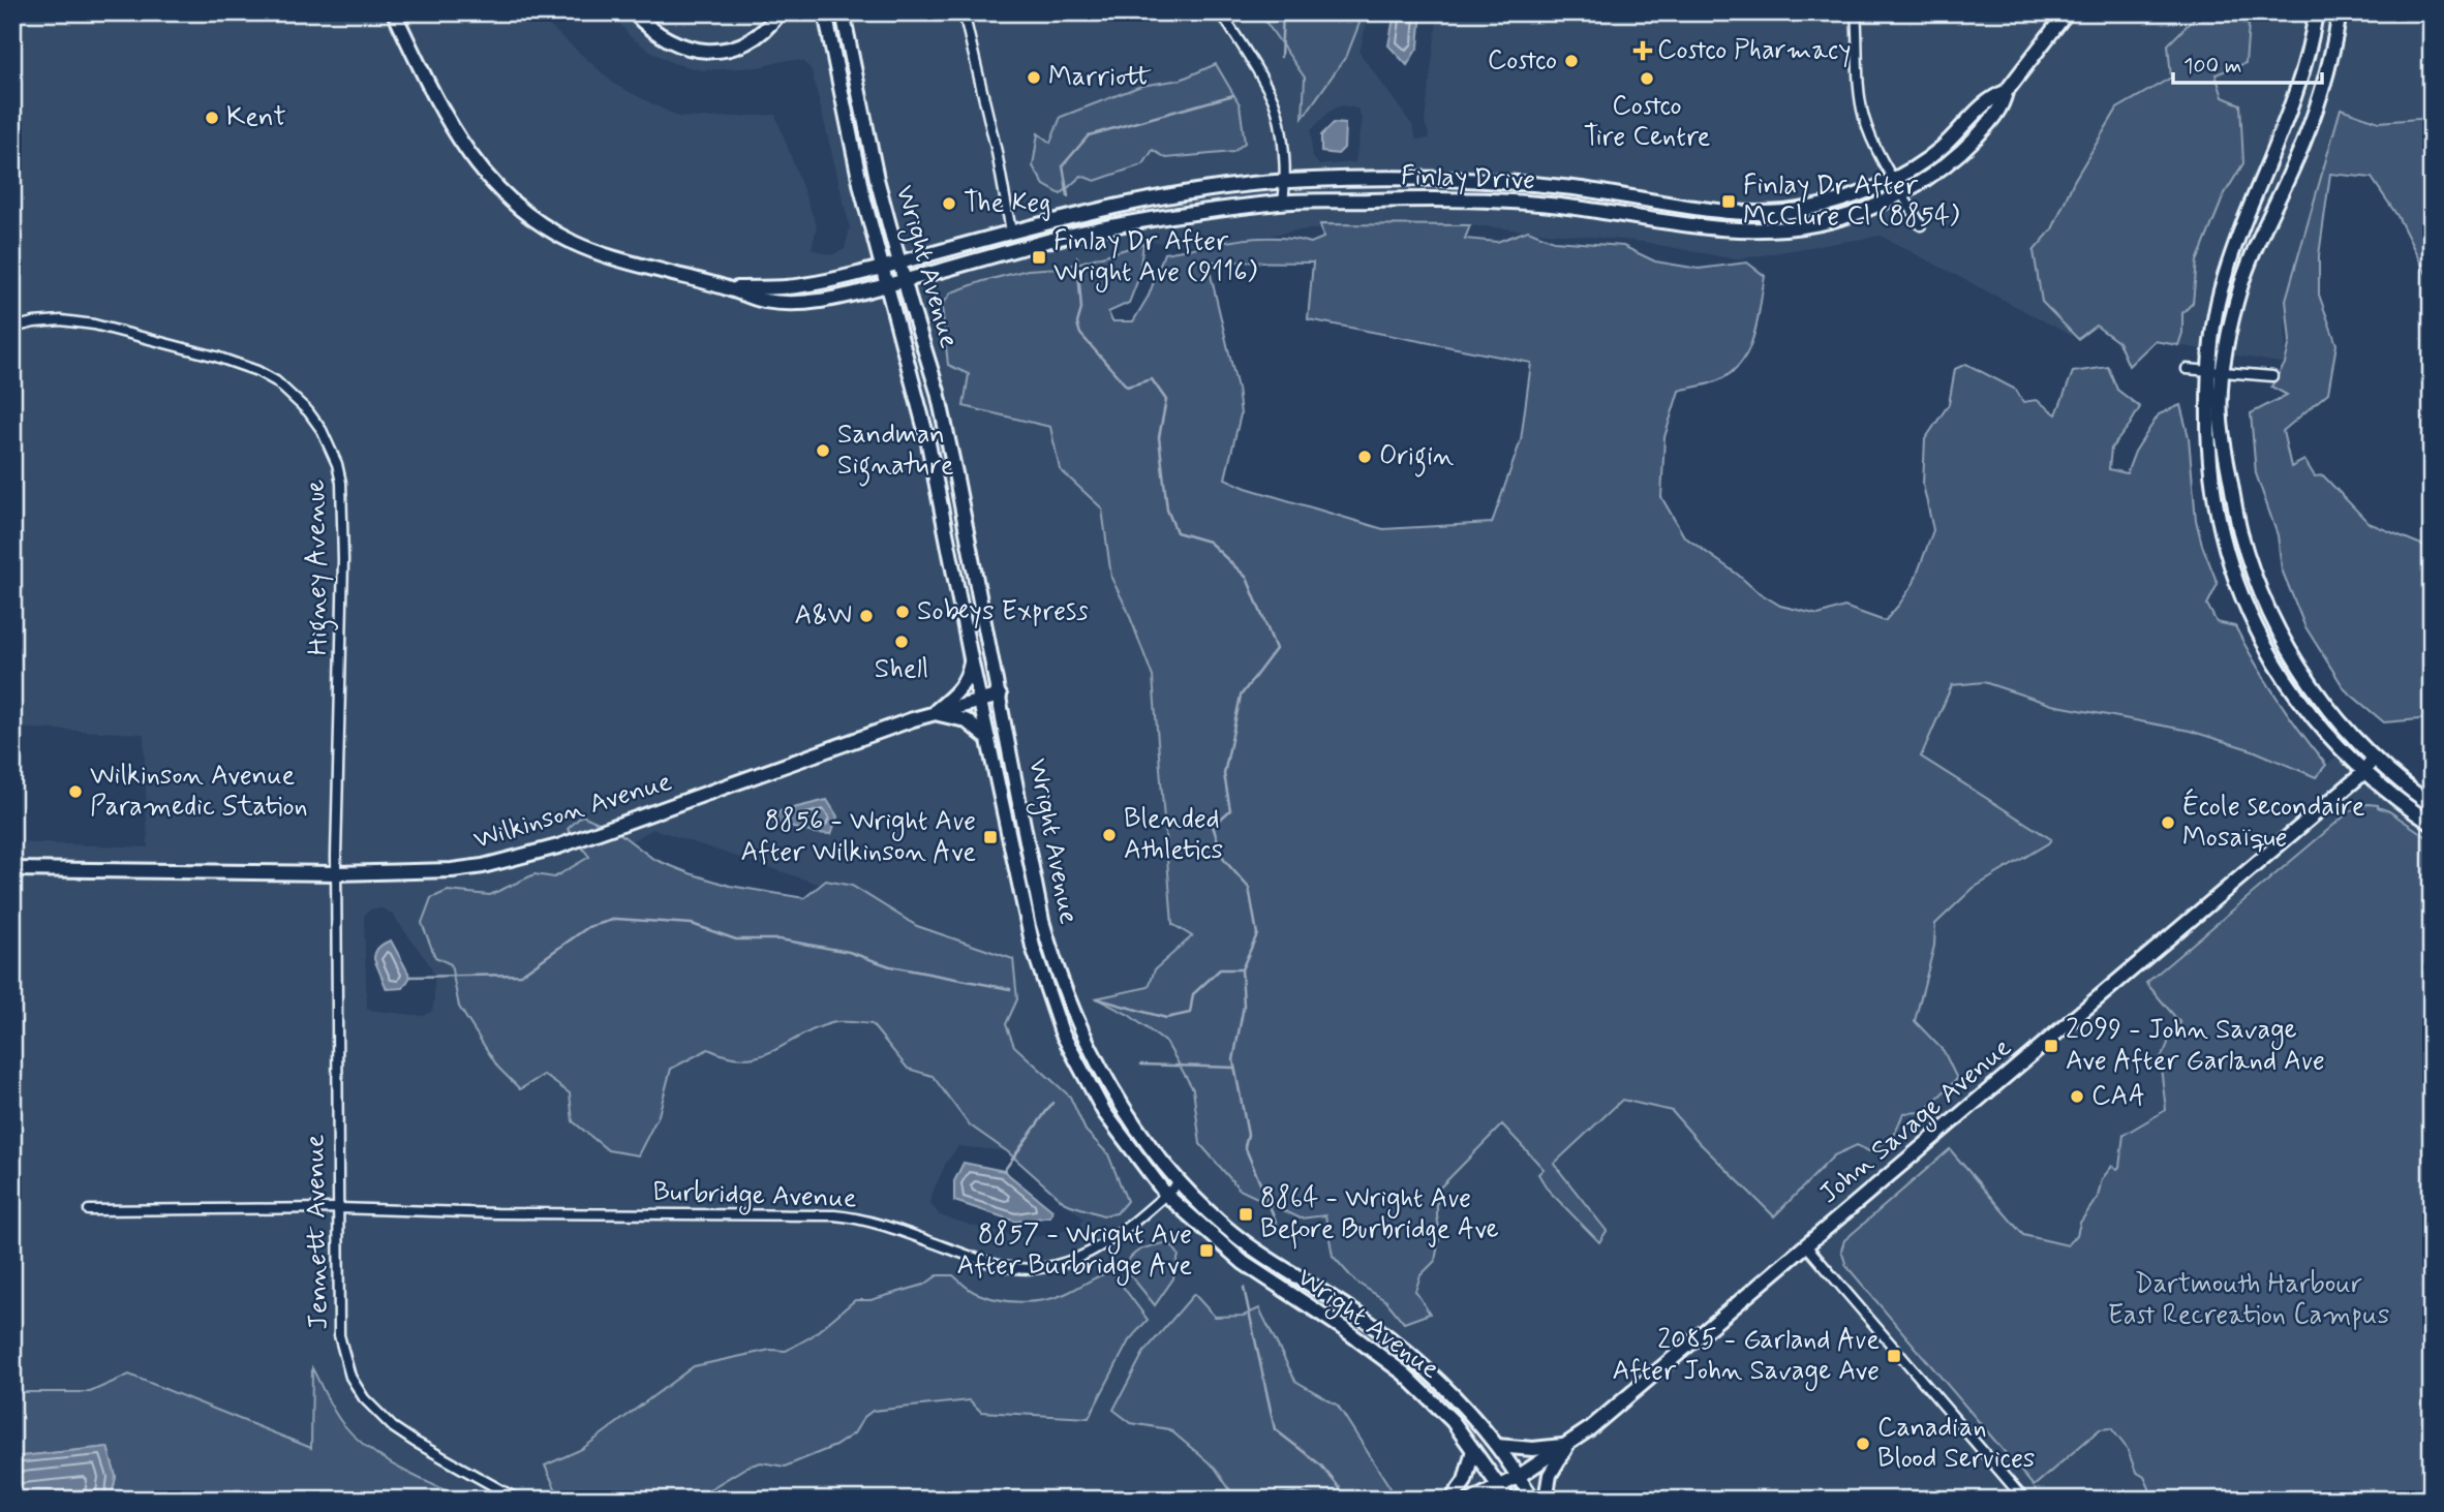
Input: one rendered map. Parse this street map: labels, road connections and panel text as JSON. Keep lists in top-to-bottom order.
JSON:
{
  "streets": {
    "main road": [
      "Finlay Drive",
      "Wright Avenue",
      "Wilkinson Avenue",
      "John Savage Avenue"
    ],
    "street": ["Higney Avenue", "Burbridge Avenue", "Jennett Avenue"]
  },
  "crossings": [
    ["Finlay Drive", "Wright Avenue"],
    ["Wright Avenue", "Wilkinson Avenue"],
    ["Wright Avenue", "John Savage Avenue"],
    ["Wright Avenue", "Burbridge Avenue"],
    ["Higney Avenue", "Wilkinson Avenue"],
    ["Higney Avenue", "Jennett Avenue"],
    ["Wilkinson Avenue", "Jennett Avenue"],
    ["Burbridge Avenue", "Jennett Avenue"]
  ],
  "parks": ["Dartmouth Harbour East Recreation Campus"],
  "places": {
    "health": ["Costco Pharmacy"],
    "other": [
      "Costco",
      "Marriott",
      "Costco Tire Centre",
      "Kent",
      "The Keg",
      "Sandman Signature",
      "Origin",
      "Sobeys Express",
      "A&W",
      "Shell",
      "Wilkinson Avenue Paramedic Station",
      "École secondaire Mosaïque",
      "Blended Athletics",
      "CAA",
      "Canadian Blood Services"
    ],
    "transit": [
      "Finlay Dr After McClure Cl (8854)",
      "Finlay Dr After Wright Ave (9116)",
      "8856 - Wright Ave After Wilkinson Ave",
      "2099 - John Savage Ave After Garland Ave",
      "8864 - Wright Ave Before Burbridge Ave",
      "8857 - Wright Ave After Burbridge Ave",
      "2085 - Garland Ave After John Savage Ave"
    ]
  },
  "scale_bar": "100 m"
}
